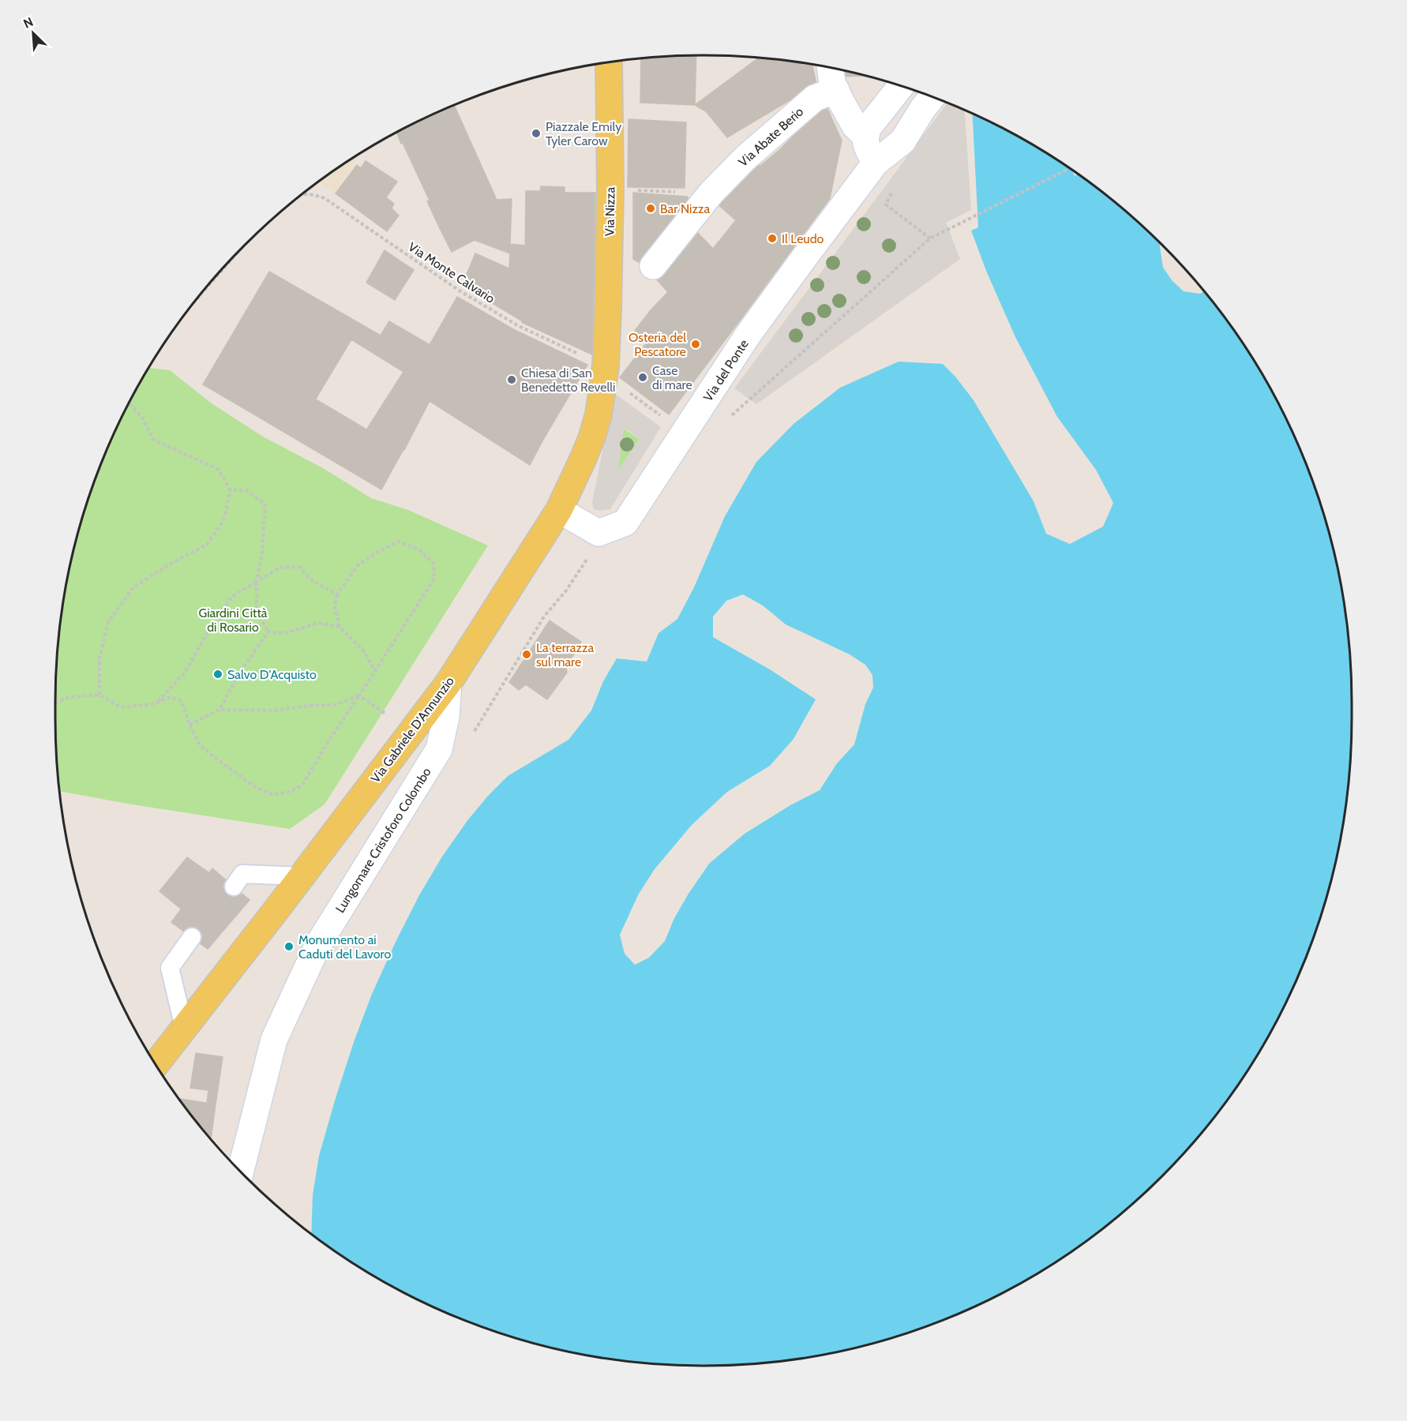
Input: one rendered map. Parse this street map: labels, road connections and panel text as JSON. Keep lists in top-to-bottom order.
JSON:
{
  "streets": {
    "main road": ["Via Nizza", "Via Gabriele D'Annunzio"],
    "street": ["Via Abate Berio", "Via del Ponte", "Lungomare Cristoforo Colombo"],
    "path": ["Via Monte Calvario"]
  },
  "crossings": [
    ["Via Nizza", "Via Monte Calvario"],
    ["Via Nizza", "Via Gabriele D'Annunzio"],
    ["Via Monte Calvario", "Via Gabriele D'Annunzio"],
    ["Via del Ponte", "Via Gabriele D'Annunzio"],
    ["Via Gabriele D'Annunzio", "Lungomare Cristoforo Colombo"]
  ],
  "parks": ["Giardini Città di Rosario"],
  "places": [
    "Piazzale Emily Tyler Carow",
    "Bar Nizza",
    "Il Leudo",
    "Osteria del Pescatore",
    "Case di mare",
    "Chiesa di San Benedetto Revelli",
    "La terrazza sul mare",
    "Salvo D'Acquisto",
    "Monumento ai Caduti del Lavoro"
  ],
  "north": "top left"
}
